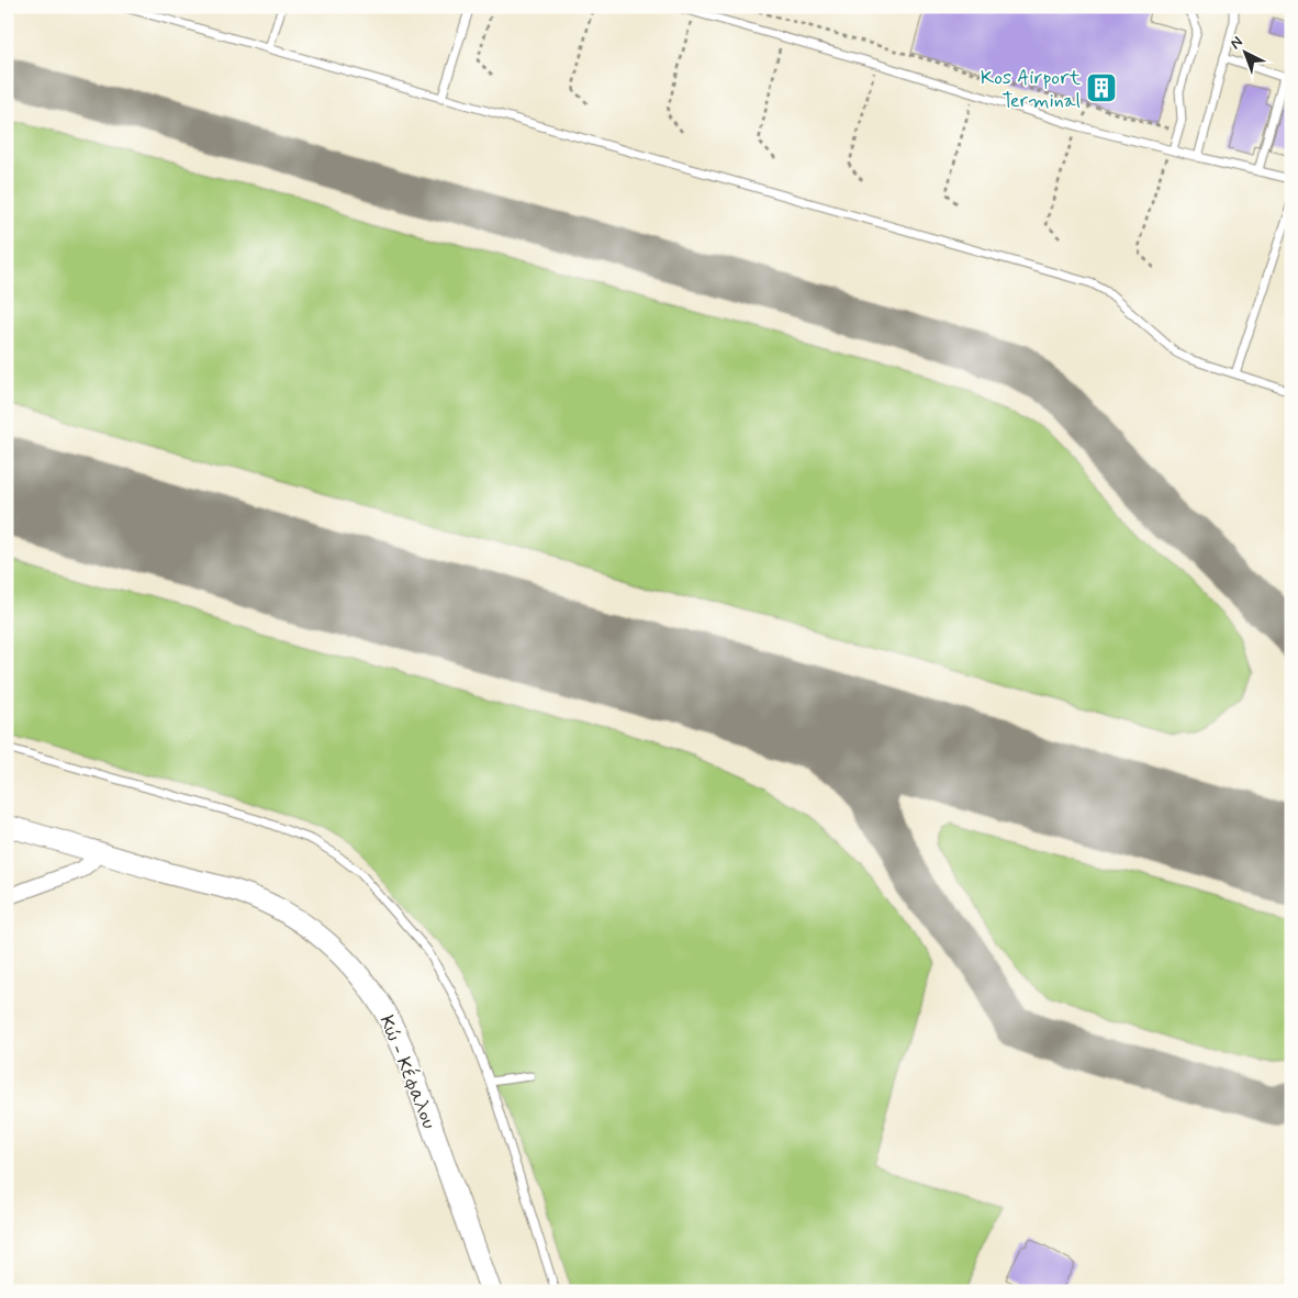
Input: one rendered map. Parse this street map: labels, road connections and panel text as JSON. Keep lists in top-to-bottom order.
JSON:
{
  "streets": {
    "main road": ["Κώ - Κέφαλου"]
  },
  "places": {
    "building": ["Kos Airport Terminal"]
  },
  "north": "top left"
}
